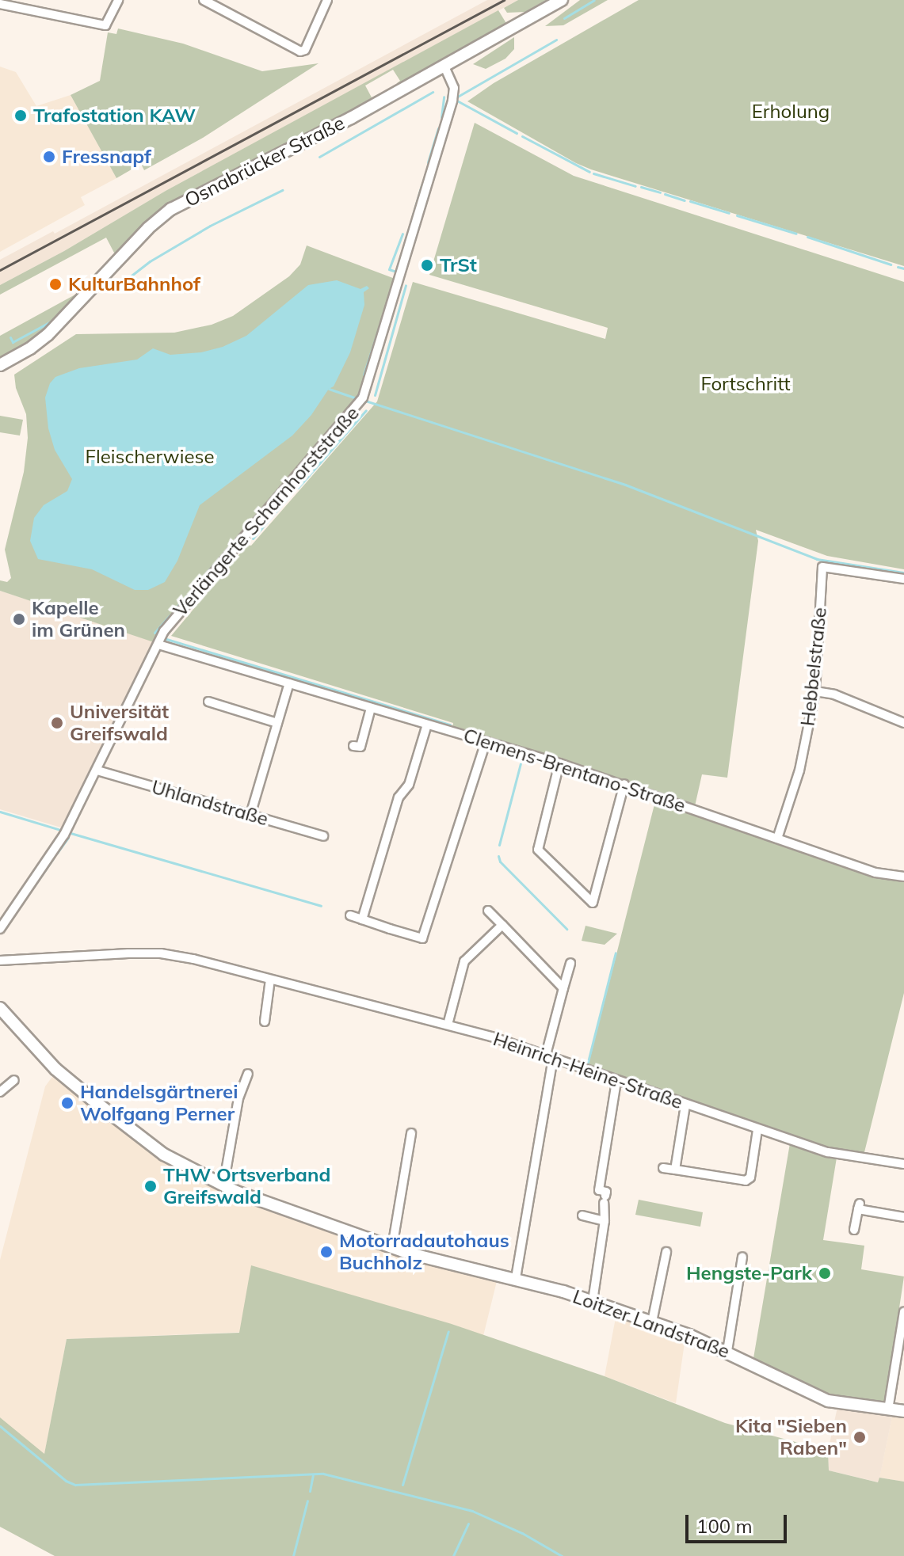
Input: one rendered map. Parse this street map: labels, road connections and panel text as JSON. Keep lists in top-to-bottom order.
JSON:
{
  "streets": {
    "main road": ["Osnabrücker Straße", "Loitzer Landstraße"],
    "street": [
      "Verlängerte Scharnhorststraße",
      "Hebbelstraße",
      "Clemens-Brentano-Straße",
      "Uhlandstraße",
      "Heinrich-Heine-Straße"
    ]
  },
  "crossings": [
    ["Osnabrücker Straße", "Verlängerte Scharnhorststraße"],
    ["Verlängerte Scharnhorststraße", "Clemens-Brentano-Straße"],
    ["Verlängerte Scharnhorststraße", "Uhlandstraße"],
    ["Hebbelstraße", "Clemens-Brentano-Straße"]
  ],
  "parks": ["Erholung", "Fortschritt", "Fleischerwiese"],
  "places": [
    "Trafostation KAW",
    "Fressnapf",
    "TrSt",
    "KulturBahnhof",
    "Kapelle im Grünen",
    "Universität Greifswald",
    "Handelsgärtnerei Wolfgang Perner",
    "THW Ortsverband Greifswald",
    "Motorradautohaus Buchholz",
    "Hengste-Park",
    "Kita \"Sieben Raben\""
  ],
  "scale_bar": "100 m"
}
